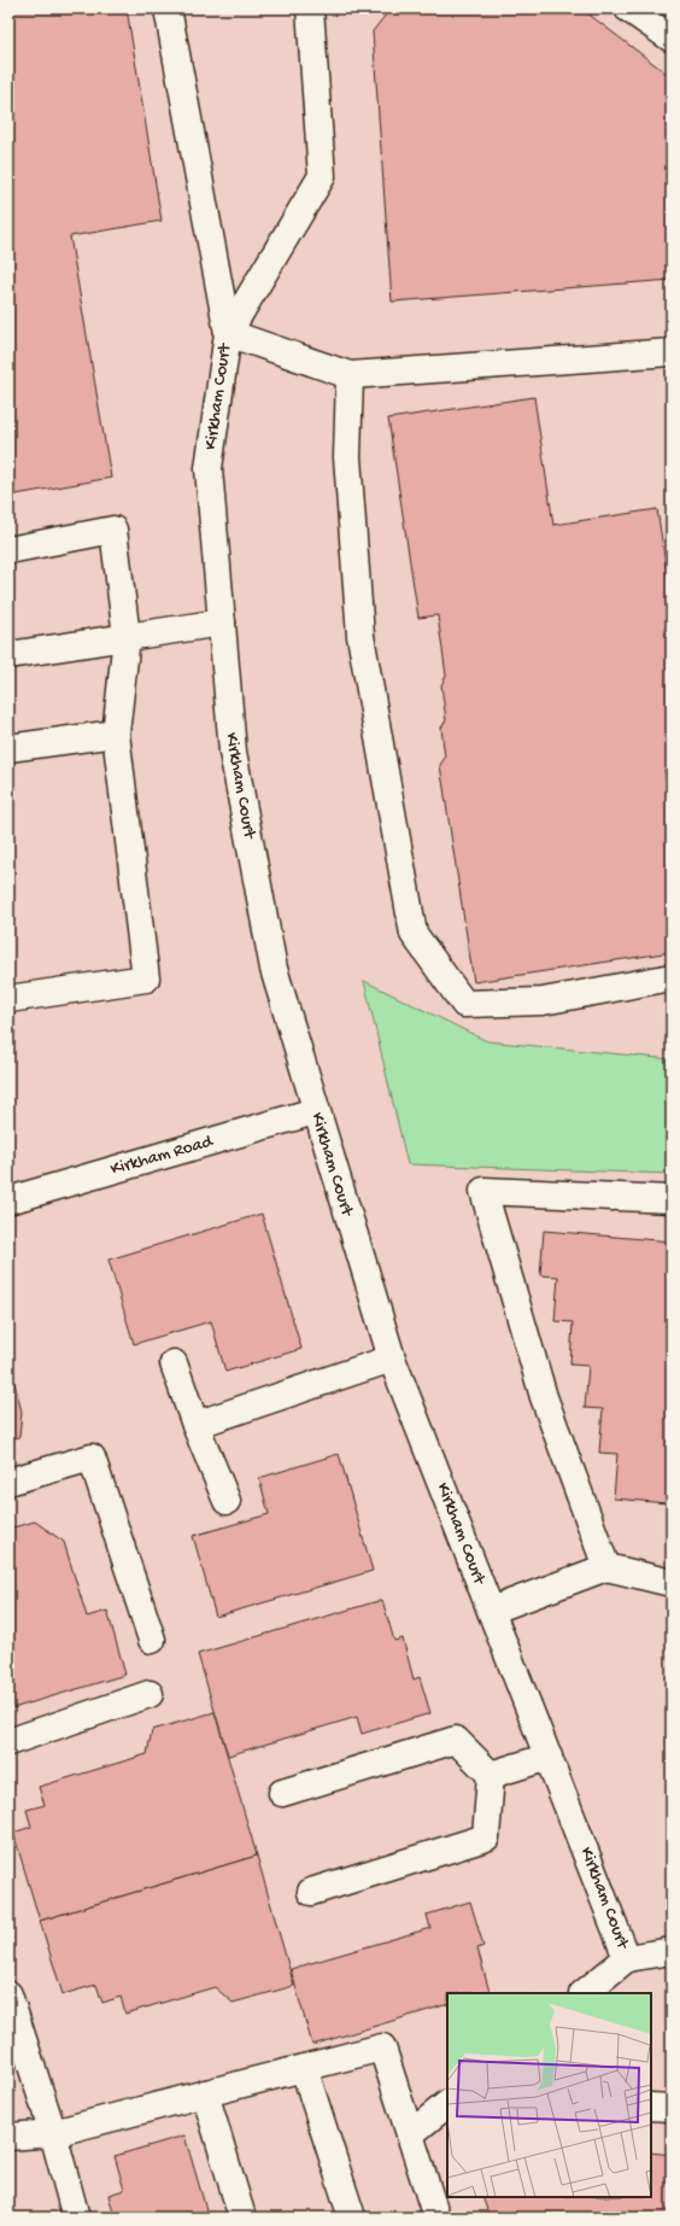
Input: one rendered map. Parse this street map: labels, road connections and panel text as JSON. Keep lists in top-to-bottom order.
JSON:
{
  "streets": {
    "street": ["Kirkham Court", "Kirkham Road"]
  },
  "crossings": [
    ["Kirkham Court", "Kirkham Road"]
  ]
}
